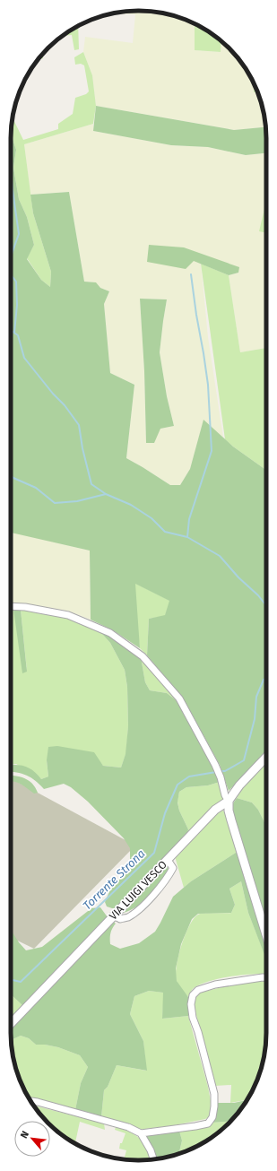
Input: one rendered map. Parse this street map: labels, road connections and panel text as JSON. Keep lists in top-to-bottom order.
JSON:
{
  "streets": {
    "street": ["VIA LUIGI VESCO"]
  },
  "water": ["Torrente Strona"],
  "north": "top left"
}
